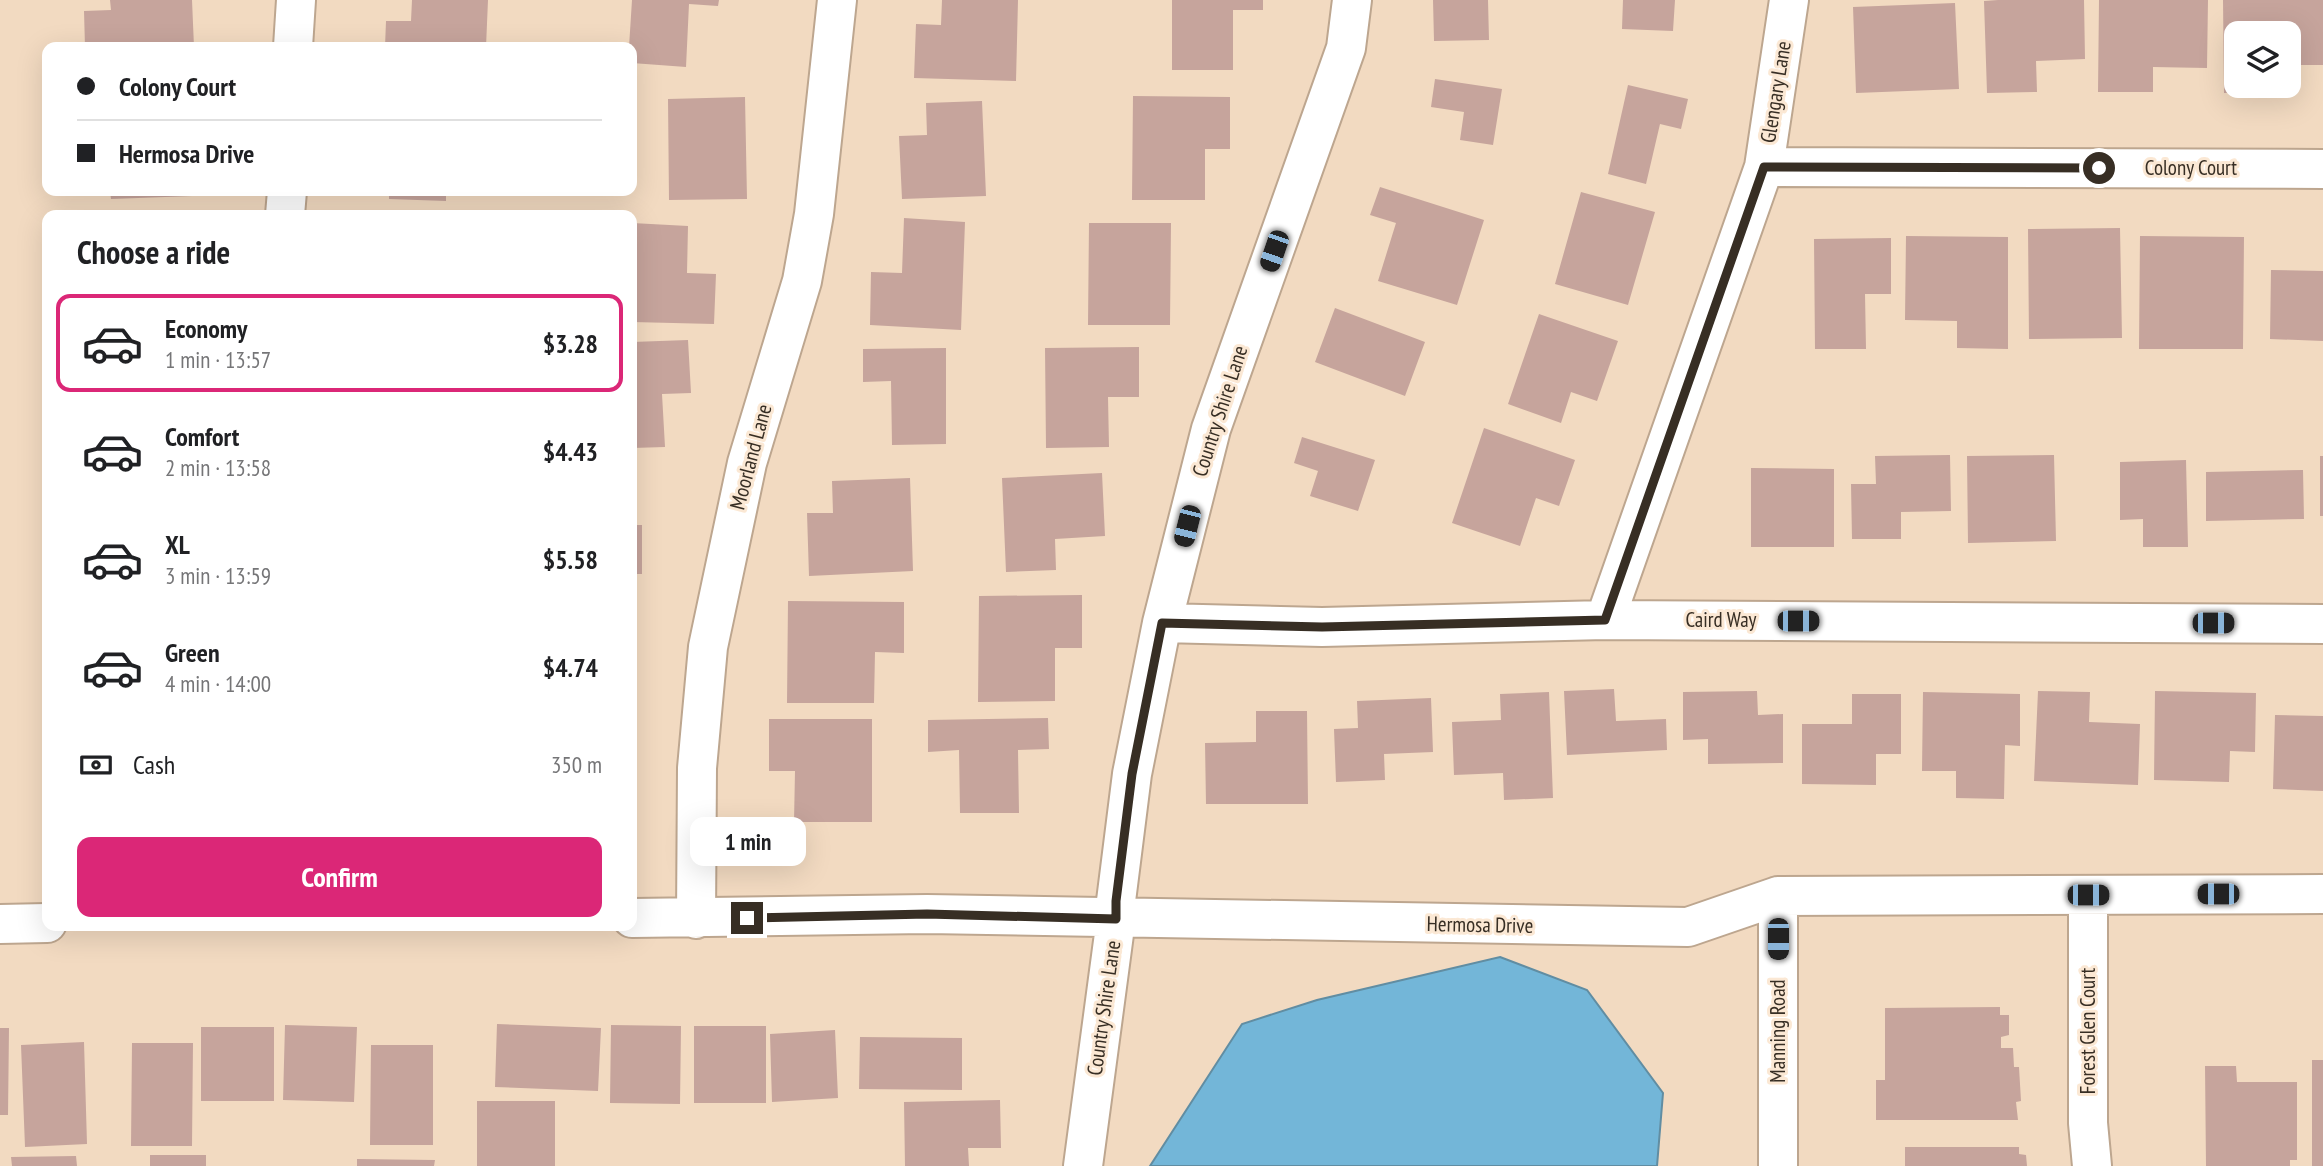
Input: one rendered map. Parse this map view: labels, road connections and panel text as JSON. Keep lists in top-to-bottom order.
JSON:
{
  "streets": {
    "street": [
      "Glengary Lane",
      "Colony Court",
      "Country Shire Lane",
      "Moorland Lane",
      "Caird Way",
      "Hermosa Drive",
      "Manning Road",
      "Forest Glen Court"
    ]
  },
  "crossings": [
    ["Glengary Lane", "Colony Court"],
    ["Glengary Lane", "Caird Way"],
    ["Country Shire Lane", "Caird Way"],
    ["Country Shire Lane", "Hermosa Drive"],
    ["Moorland Lane", "Hermosa Drive"],
    ["Hermosa Drive", "Manning Road"],
    ["Hermosa Drive", "Forest Glen Court"]
  ],
  "page": {
    "banner": ["Colony Court", "Hermosa Drive"],
    "heading": "Choose a ride",
    "list": [
      {
        "name": "Economy",
        "note": "1 min · 13:57",
        "value": "$3.28"
      },
      {
        "name": "Comfort",
        "note": "2 min · 13:58",
        "value": "$4.43"
      },
      {
        "name": "XL",
        "note": "3 min · 13:59",
        "value": "$5.58"
      },
      {
        "name": "Green",
        "note": "4 min · 14:00",
        "value": "$4.74"
      }
    ],
    "pay": ["Cash", "350 m"],
    "bubble": "1 min",
    "buttons": "Confirm"
  }
}
